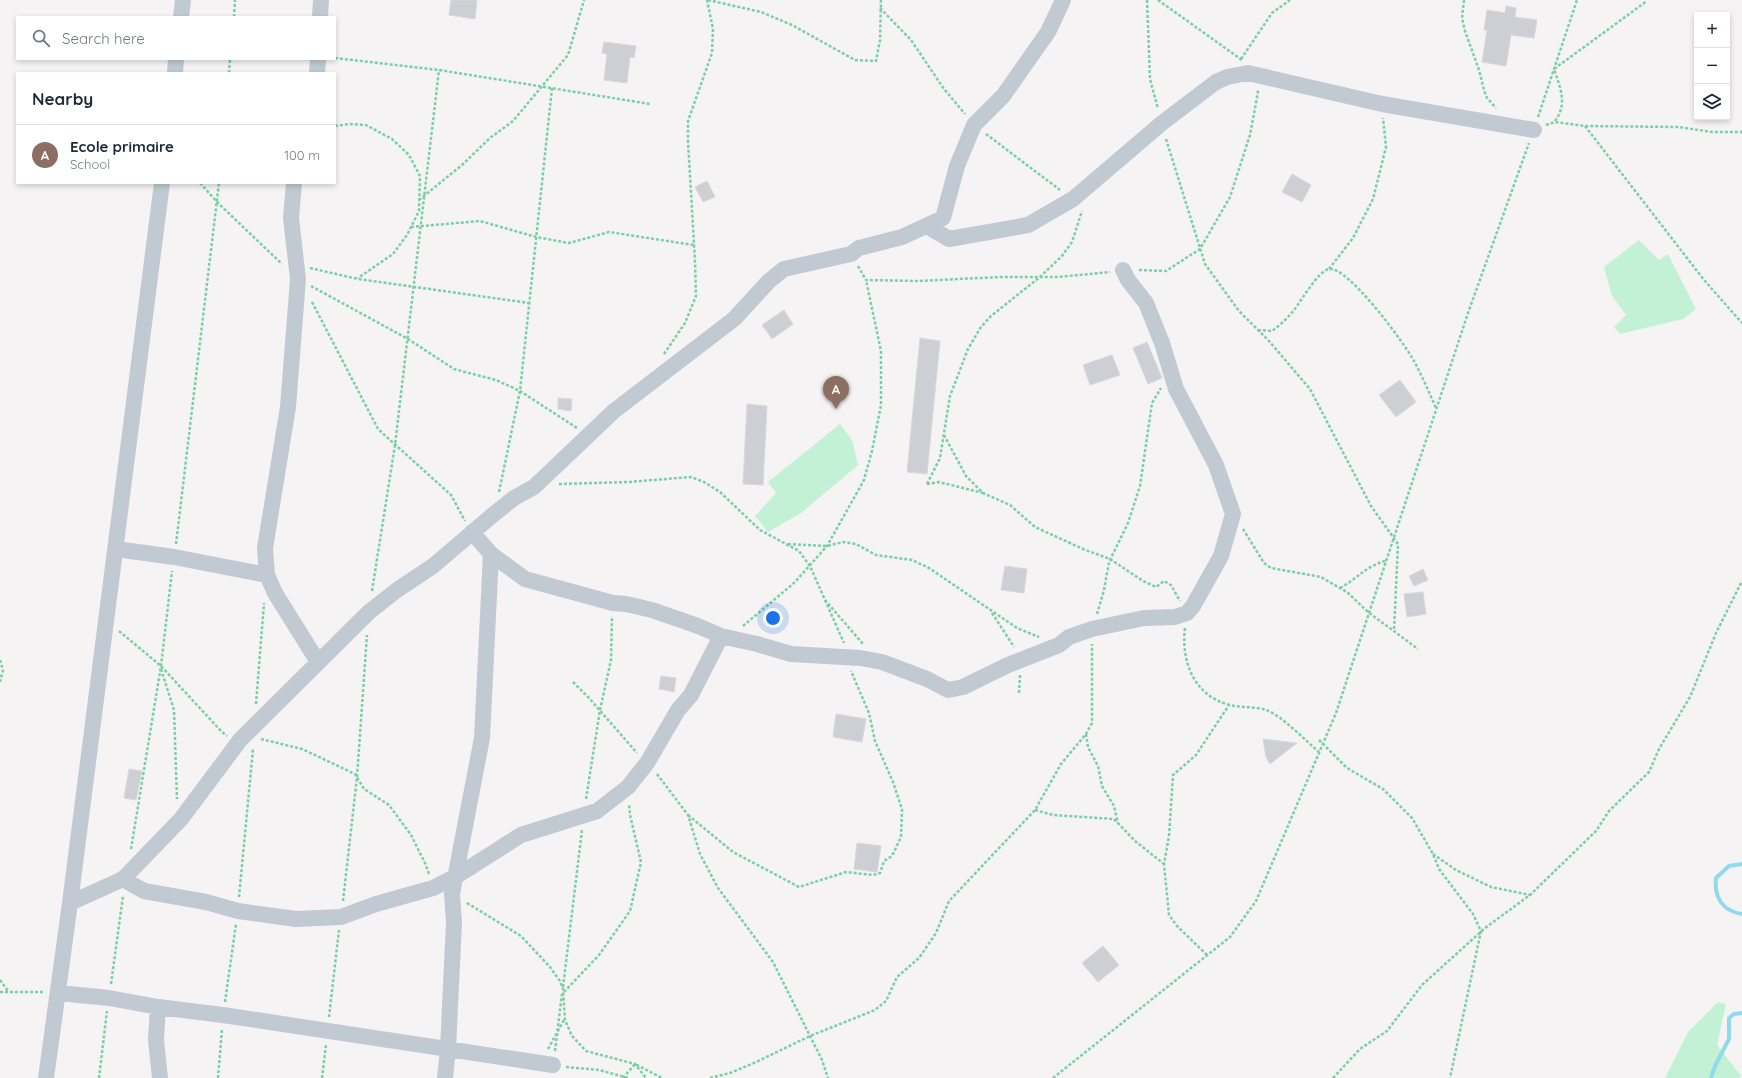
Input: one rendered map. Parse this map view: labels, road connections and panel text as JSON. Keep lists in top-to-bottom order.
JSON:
{
  "page": {
    "map_buttons": ["+", "−"],
    "search": "Search here",
    "heading": "Nearby",
    "list": [
      {
        "mark": "A",
        "name": "Ecole primaire",
        "note": "School",
        "value": "100 m"
      }
    ],
    "pins": "A"
  }
}
